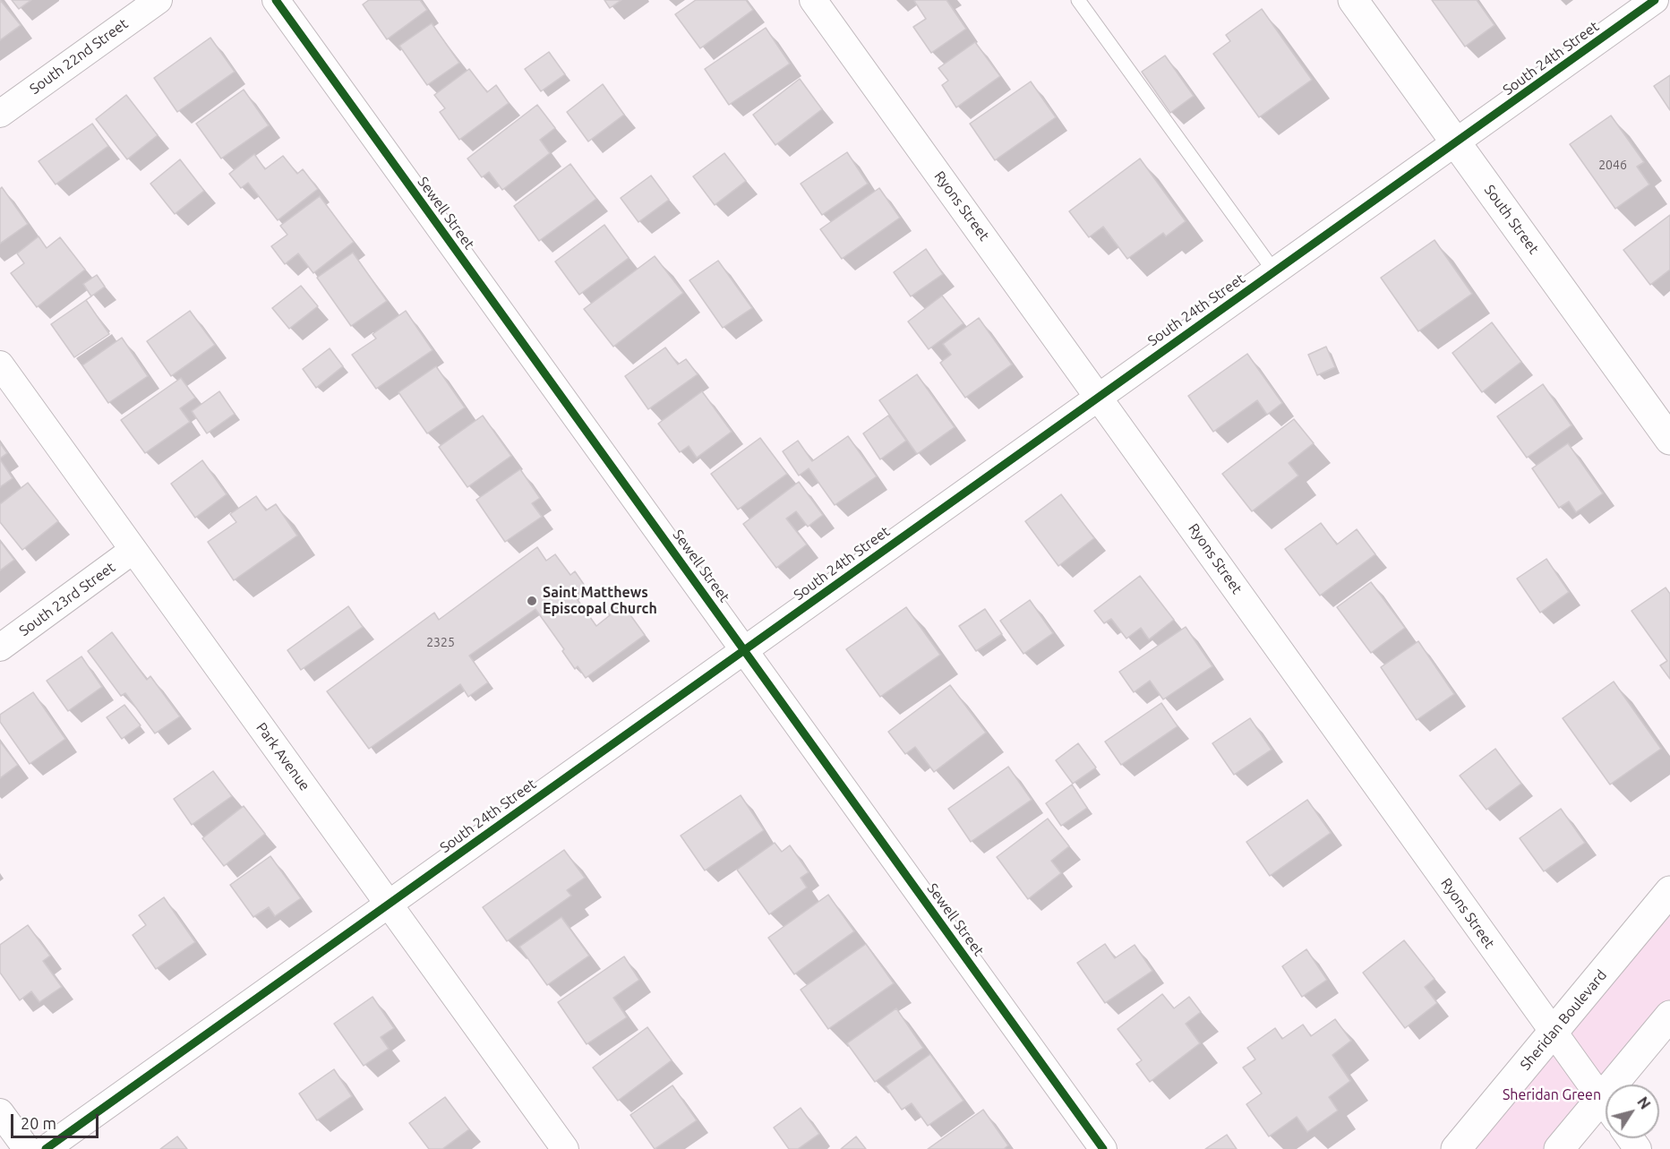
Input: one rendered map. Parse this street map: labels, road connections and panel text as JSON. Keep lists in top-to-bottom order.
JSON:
{
  "streets": {
    "main road": ["South Street", "Sheridan Boulevard"],
    "street": [
      "South 22nd Street",
      "South 24th Street",
      "Ryons Street",
      "Sewell Street",
      "South 23rd Street",
      "Park Avenue"
    ]
  },
  "crossings": [
    ["South 24th Street", "Ryons Street"],
    ["South 24th Street", "Sewell Street"],
    ["South 24th Street", "South Street"],
    ["South 24th Street", "Park Avenue"],
    ["Ryons Street", "Sheridan Boulevard"],
    ["South 23rd Street", "Park Avenue"]
  ],
  "parks": ["Sheridan Green"],
  "places": ["Saint Matthews Episcopal Church"],
  "house_numbers": ["2046", "2325"],
  "scale_bar": "20 m",
  "north": "top right"
}
